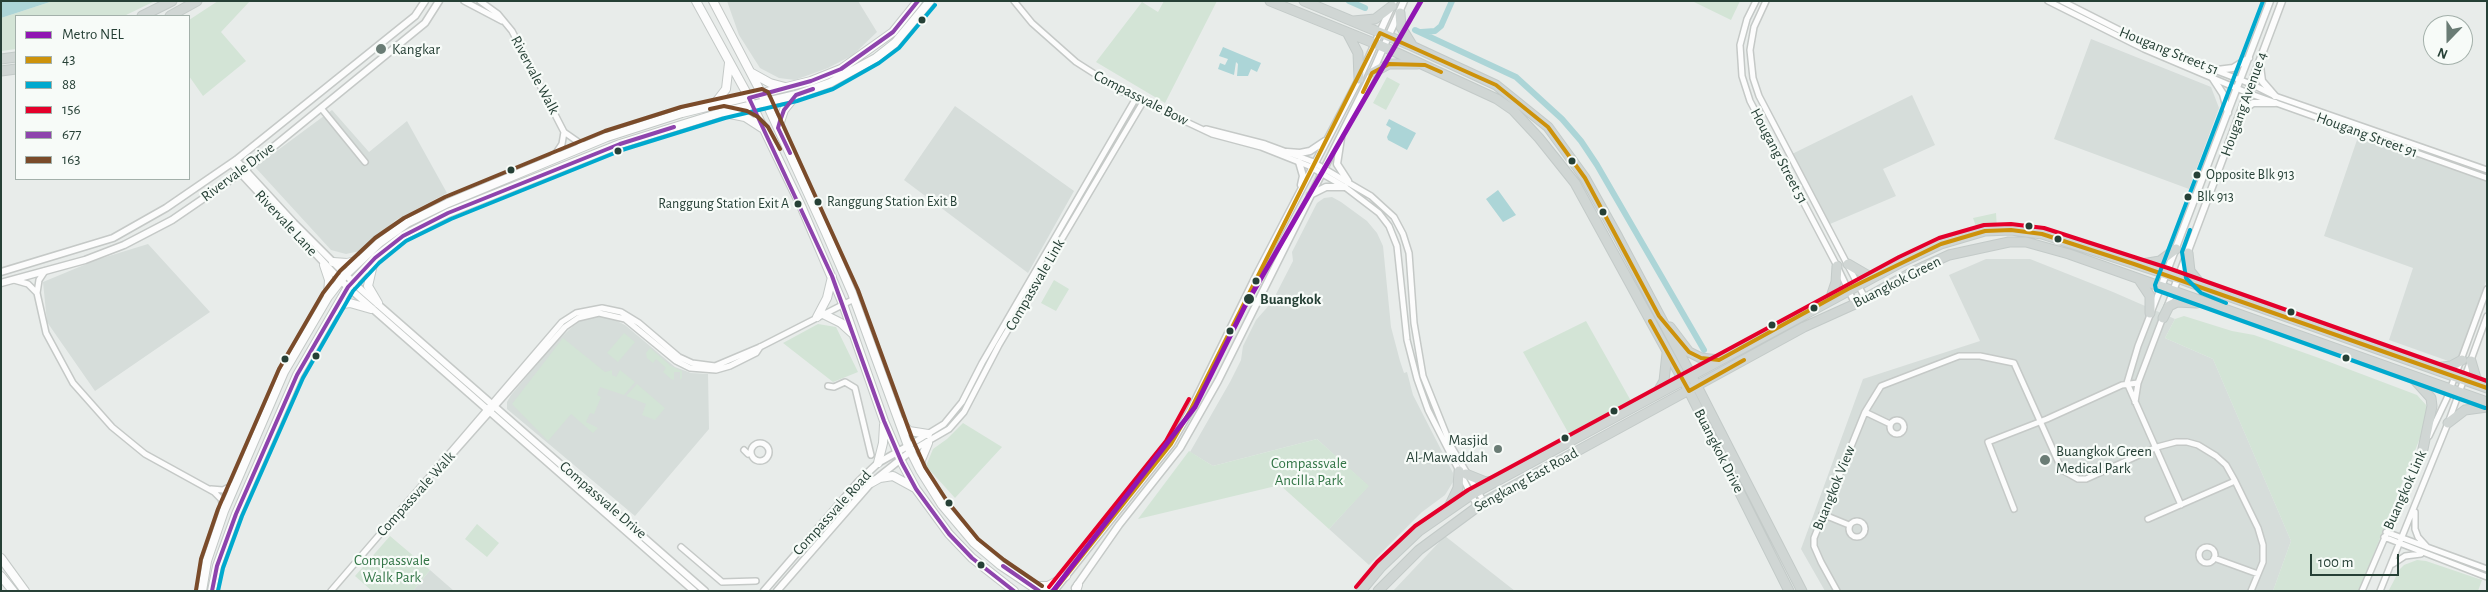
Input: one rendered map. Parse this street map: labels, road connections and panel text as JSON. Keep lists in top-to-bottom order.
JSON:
{
  "streets": {
    "main road": ["Buangkok Green", "Buangkok Drive", "Sengkang East Road"],
    "street": [
      "Hougang Street 51",
      "Rivervale Walk",
      "Compassvale Bow",
      "Hougang Avenue 4",
      "Hougang Street 91",
      "Rivervale Drive",
      "Rivervale Lane",
      "Compassvale Link",
      "Buangkok View",
      "Buangkok Link",
      "Compassvale Walk",
      "Compassvale Drive",
      "Compassvale Road"
    ]
  },
  "crossings": [
    ["Hougang Street 51", "Hougang Avenue 4"],
    ["Hougang Street 51", "Hougang Street 91"],
    ["Hougang Street 51", "Buangkok Green"],
    ["Compassvale Bow", "Compassvale Link"],
    ["Compassvale Bow", "Sengkang East Road"],
    ["Hougang Avenue 4", "Hougang Street 91"],
    ["Hougang Avenue 4", "Buangkok Green"],
    ["Rivervale Drive", "Rivervale Lane"],
    ["Buangkok Green", "Buangkok Drive"],
    ["Buangkok Green", "Sengkang East Road"],
    ["Buangkok Green", "Buangkok Link"],
    ["Compassvale Link", "Compassvale Road"],
    ["Buangkok Drive", "Sengkang East Road"],
    ["Compassvale Walk", "Compassvale Drive"]
  ],
  "parks": ["Compassvale Ancilla Park", "Compassvale Walk Park"],
  "places": [
    "Kangkar",
    "Opposite Blk 913",
    "Blk 913",
    "Ranggung Station Exit B",
    "Ranggung Station Exit A",
    "Buangkok",
    "Masjid Al-Mawaddah",
    "Buangkok Green Medical Park"
  ],
  "lines": [
    "metro line NEL",
    "transit line 88",
    "transit line 677",
    "transit line 43",
    "transit line 163",
    "transit line 156"
  ],
  "legend": [
    "Metro NEL",
    "43",
    "88",
    "156",
    "677",
    "163"
  ],
  "scale_bar": "100 m",
  "north": "bottom"
}
